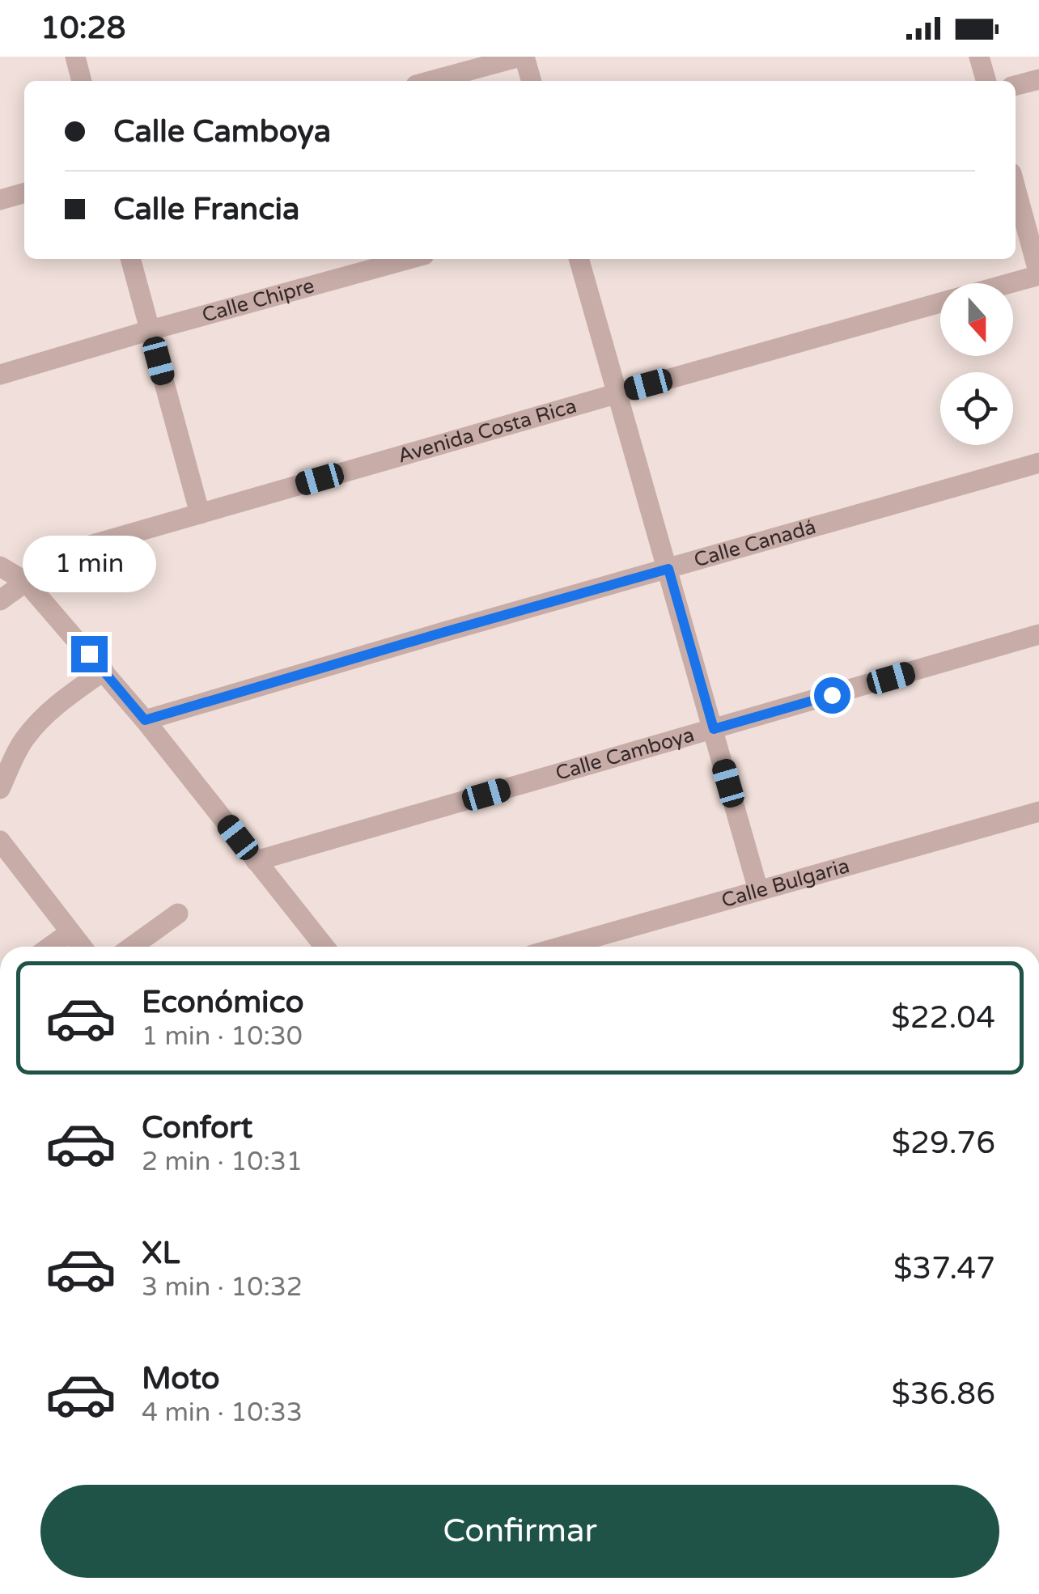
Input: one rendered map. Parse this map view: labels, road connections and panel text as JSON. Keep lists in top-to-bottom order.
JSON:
{
  "streets": {
    "street": [
      "Calle Chipre",
      "Avenida Costa Rica",
      "Calle Canadá",
      "Calle Camboya",
      "Calle Bulgaria"
    ]
  },
  "north": "bottom",
  "page": {
    "status": "10:28",
    "banner": ["Calle Camboya", "Calle Francia"],
    "bubble": "1 min",
    "list": [
      {
        "name": "Económico",
        "note": "1 min · 10:30",
        "value": "$22.04"
      },
      {
        "name": "Confort",
        "note": "2 min · 10:31",
        "value": "$29.76"
      },
      {
        "name": "XL",
        "note": "3 min · 10:32",
        "value": "$37.47"
      },
      {
        "name": "Moto",
        "note": "4 min · 10:33",
        "value": "$36.86"
      }
    ],
    "buttons": "Confirmar"
  }
}
